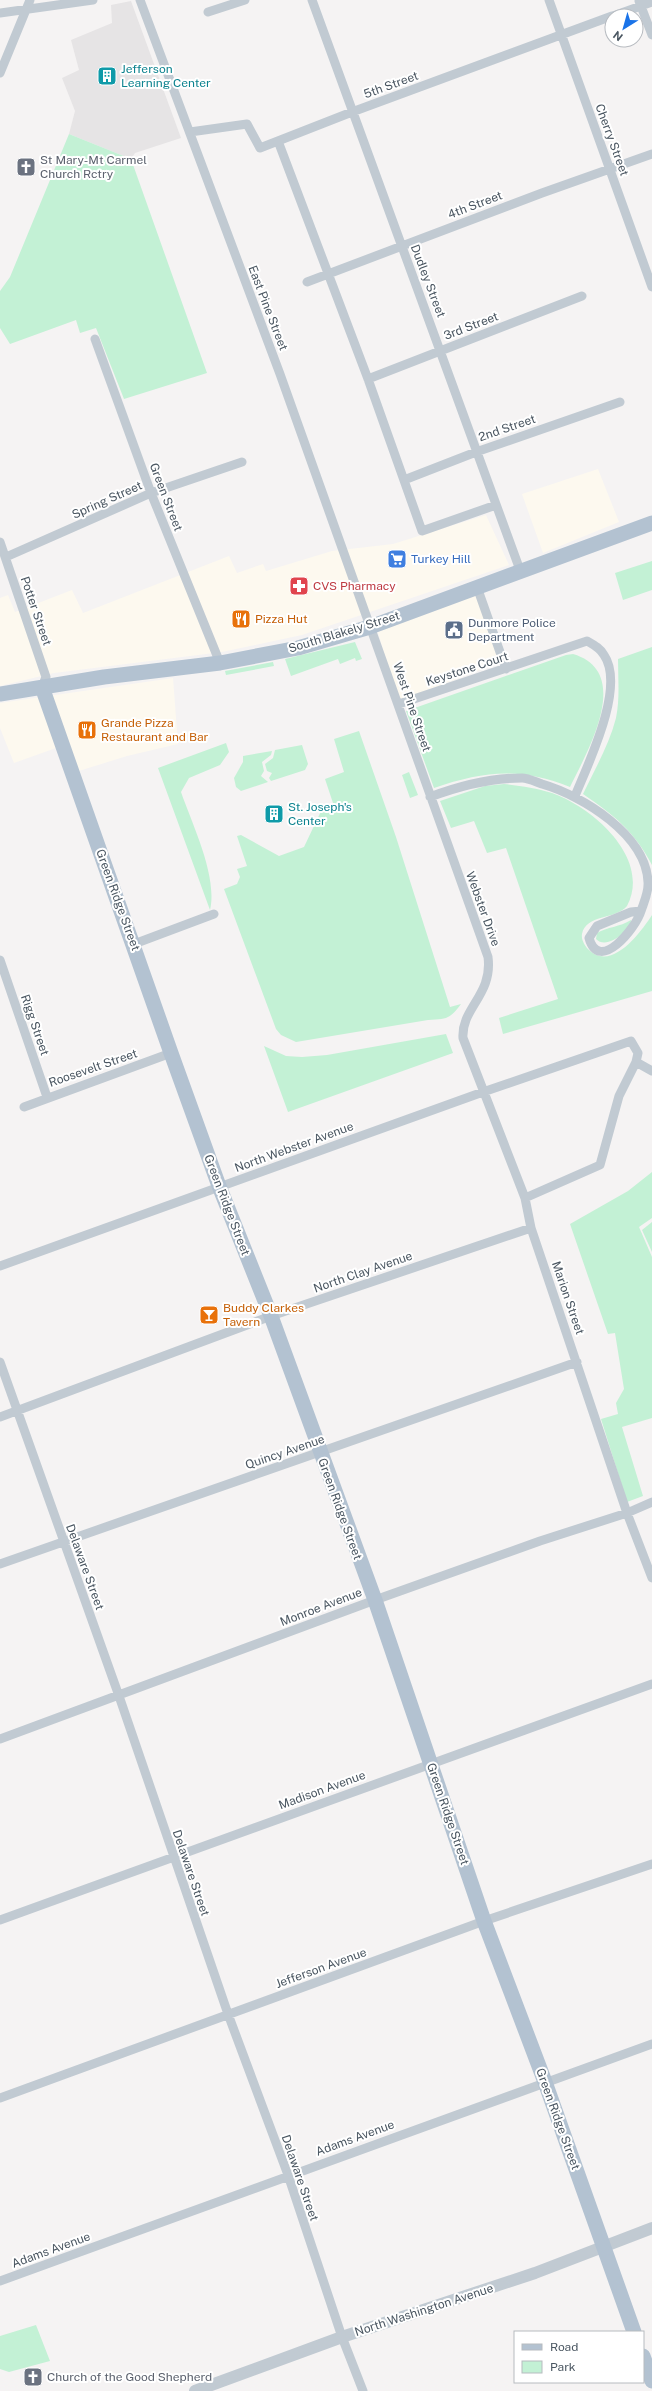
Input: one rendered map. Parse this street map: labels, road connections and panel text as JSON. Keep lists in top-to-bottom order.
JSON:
{
  "streets": {
    "main road": ["South Blakely Street", "Green Ridge Street"],
    "street": [
      "5th Street",
      "Cherry Street",
      "4th Street",
      "Dudley Street",
      "East Pine Street",
      "3rd Street",
      "2nd Street",
      "Green Street",
      "Spring Street",
      "Potter Street",
      "Keystone Court",
      "West Pine Street",
      "Webster Drive",
      "Rigg Street",
      "Roosevelt Street",
      "North Webster Avenue",
      "North Clay Avenue",
      "Marion Street",
      "Quincy Avenue",
      "Delaware Street",
      "Monroe Avenue",
      "Madison Avenue",
      "Jefferson Avenue",
      "Adams Avenue",
      "North Washington Avenue"
    ]
  },
  "crossings": [
    ["5th Street", "Cherry Street"],
    ["5th Street", "Dudley Street"],
    ["5th Street", "East Pine Street"],
    ["Cherry Street", "4th Street"],
    ["4th Street", "Dudley Street"],
    ["Dudley Street", "3rd Street"],
    ["Dudley Street", "2nd Street"],
    ["Dudley Street", "South Blakely Street"],
    ["East Pine Street", "South Blakely Street"],
    ["East Pine Street", "West Pine Street"],
    ["Green Street", "Spring Street"],
    ["Green Street", "South Blakely Street"],
    ["Spring Street", "Potter Street"],
    ["Potter Street", "South Blakely Street"],
    ["Potter Street", "Green Ridge Street"],
    ["South Blakely Street", "West Pine Street"],
    ["South Blakely Street", "Green Ridge Street"],
    ["Keystone Court", "West Pine Street"],
    ["West Pine Street", "Webster Drive"],
    ["Green Ridge Street", "Roosevelt Street"],
    ["Green Ridge Street", "North Webster Avenue"],
    ["Green Ridge Street", "North Clay Avenue"],
    ["Green Ridge Street", "Quincy Avenue"],
    ["Green Ridge Street", "Monroe Avenue"],
    ["Green Ridge Street", "Madison Avenue"],
    ["Green Ridge Street", "Jefferson Avenue"],
    ["Green Ridge Street", "Adams Avenue"],
    ["Green Ridge Street", "North Washington Avenue"],
    ["Webster Drive", "Marion Street"],
    ["Rigg Street", "Roosevelt Street"],
    ["North Webster Avenue", "Marion Street"],
    ["North Clay Avenue", "Marion Street"],
    ["North Clay Avenue", "Delaware Street"],
    ["Marion Street", "Quincy Avenue"],
    ["Marion Street", "Monroe Avenue"],
    ["Quincy Avenue", "Delaware Street"],
    ["Delaware Street", "Monroe Avenue"],
    ["Delaware Street", "Madison Avenue"],
    ["Delaware Street", "Jefferson Avenue"],
    ["Delaware Street", "Adams Avenue"],
    ["Delaware Street", "North Washington Avenue"]
  ],
  "places": {
    "building": ["Jefferson Learning Center", "St. Joseph's Center"],
    "church": ["St Mary-Mt Carmel Church Rctry", "Church of the Good Shepherd"],
    "supermarket": ["Turkey Hill"],
    "pharmacy": ["CVS Pharmacy"],
    "restaurant": ["Pizza Hut", "Grande Pizza Restaurant and Bar"],
    "public building": ["Dunmore Police Department"],
    "bar": ["Buddy Clarkes Tavern"]
  },
  "legend": ["Road", "Park"],
  "north": "bottom left"
}
